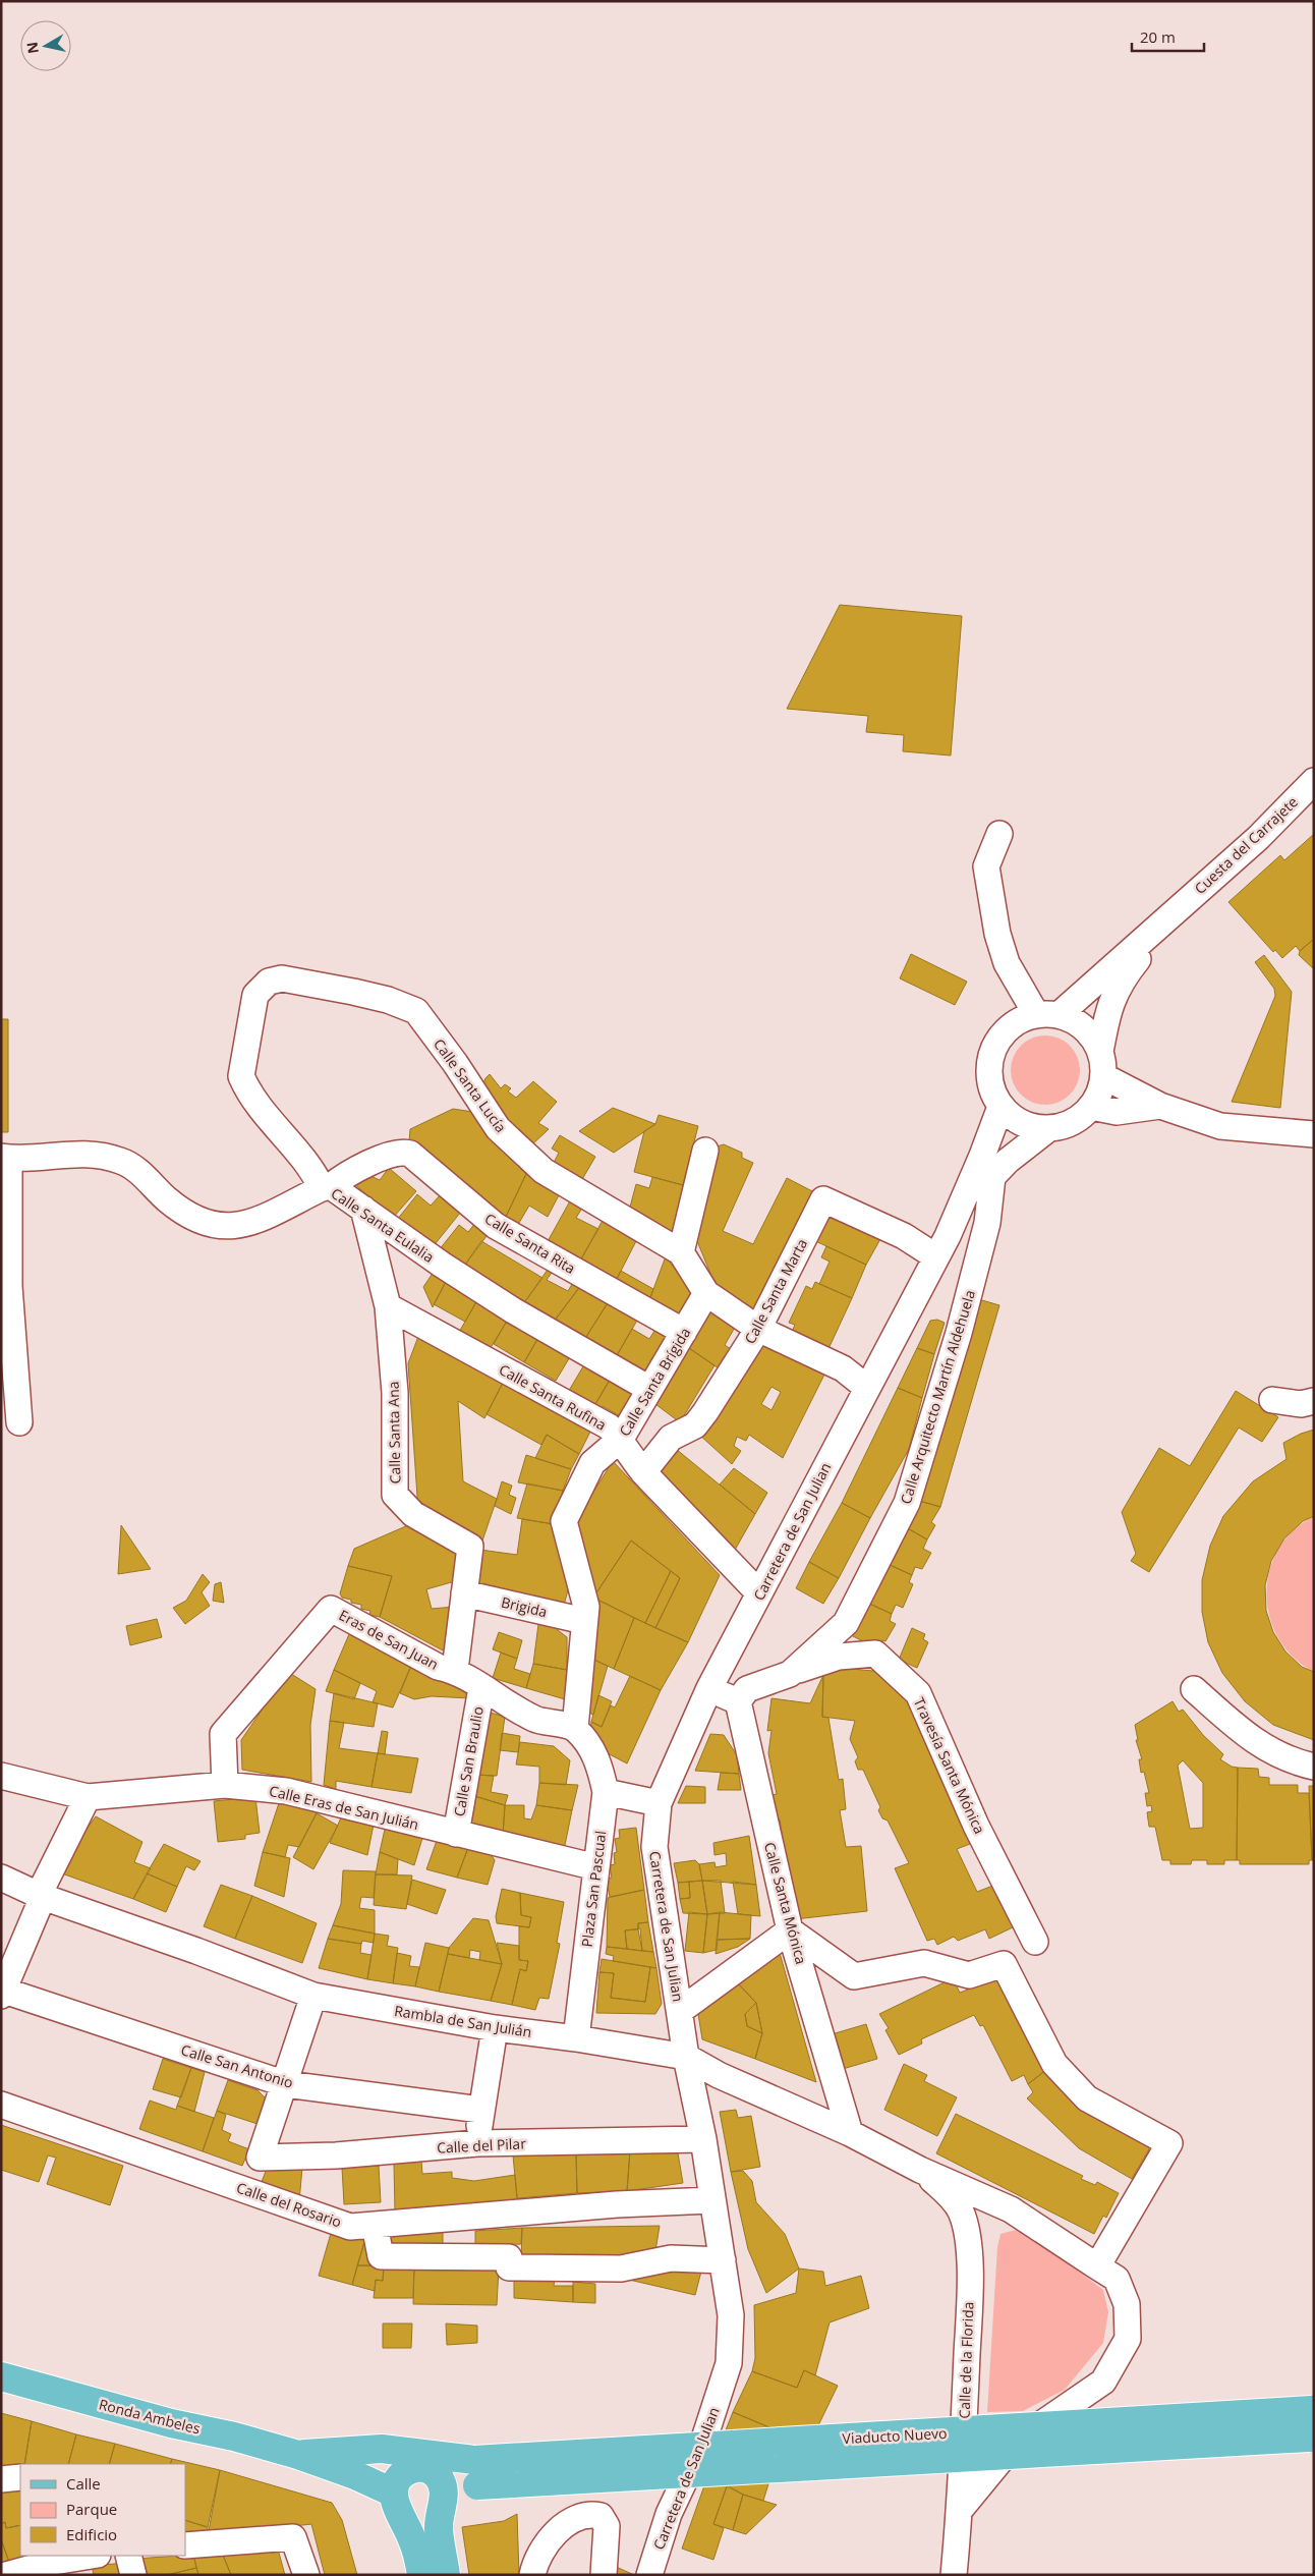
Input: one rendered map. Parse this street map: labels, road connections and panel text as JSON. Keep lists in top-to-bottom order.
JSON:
{
  "streets": {
    "main road": ["Ronda Ambeles", "Viaducto Nuevo"],
    "street": [
      "Cuesta del Carrajete",
      "Calle Santa Lucía",
      "Calle Santa Eulalia",
      "Calle Santa Rita",
      "Calle Santa Marta",
      "Calle Santa Brígida",
      "Calle Santa Rufina",
      "Calle Arquitecto Martín Aldehuela",
      "Calle Santa Ana",
      "Carretera de San Julian",
      "Brigida",
      "Eras de San Juan",
      "Calle San Braulio",
      "Travesía Santa Mónica",
      "Calle Eras de San Julián",
      "Plaza San Pascual",
      "Calle Santa Mónica",
      "Rambla de San Julián",
      "Calle San Antonio",
      "Calle del Pilar",
      "Calle del Rosario",
      "Calle de la Florida"
    ]
  },
  "crossings": [
    ["Cuesta del Carrajete", "Carretera de San Julian"],
    ["Calle Santa Lucía", "Calle Santa Eulalia"],
    ["Calle Santa Eulalia", "Calle Santa Rita"],
    ["Calle Santa Eulalia", "Calle Santa Brígida"],
    ["Calle Santa Rita", "Calle Santa Brígida"],
    ["Calle Santa Marta", "Calle Santa Rufina"],
    ["Calle Santa Marta", "Carretera de San Julian"],
    ["Calle Santa Brígida", "Calle Santa Rufina"],
    ["Calle Santa Brígida", "Brigida"],
    ["Calle Santa Brígida", "Eras de San Juan"],
    ["Calle Santa Rufina", "Calle Santa Ana"],
    ["Calle Santa Rufina", "Carretera de San Julian"],
    ["Calle Arquitecto Martín Aldehuela", "Carretera de San Julian"],
    ["Calle Arquitecto Martín Aldehuela", "Travesía Santa Mónica"],
    ["Calle Arquitecto Martín Aldehuela", "Calle Santa Mónica"],
    ["Calle Santa Ana", "Brigida"],
    ["Calle Santa Ana", "Eras de San Juan"],
    ["Carretera de San Julian", "Rambla de San Julián"],
    ["Carretera de San Julian", "Calle del Pilar"],
    ["Carretera de San Julian", "Calle del Rosario"],
    ["Eras de San Juan", "Calle San Braulio"],
    ["Eras de San Juan", "Calle Eras de San Julián"],
    ["Calle San Braulio", "Calle Eras de San Julián"],
    ["Calle Eras de San Julián", "Plaza San Pascual"],
    ["Plaza San Pascual", "Rambla de San Julián"],
    ["Calle Santa Mónica", "Rambla de San Julián"],
    ["Rambla de San Julián", "Calle de la Florida"],
    ["Calle San Antonio", "Calle del Pilar"],
    ["Ronda Ambeles", "Viaducto Nuevo"]
  ],
  "legend": ["Calle", "Parque", "Edificio"],
  "scale_bar": "20 m",
  "north": "left"
}
